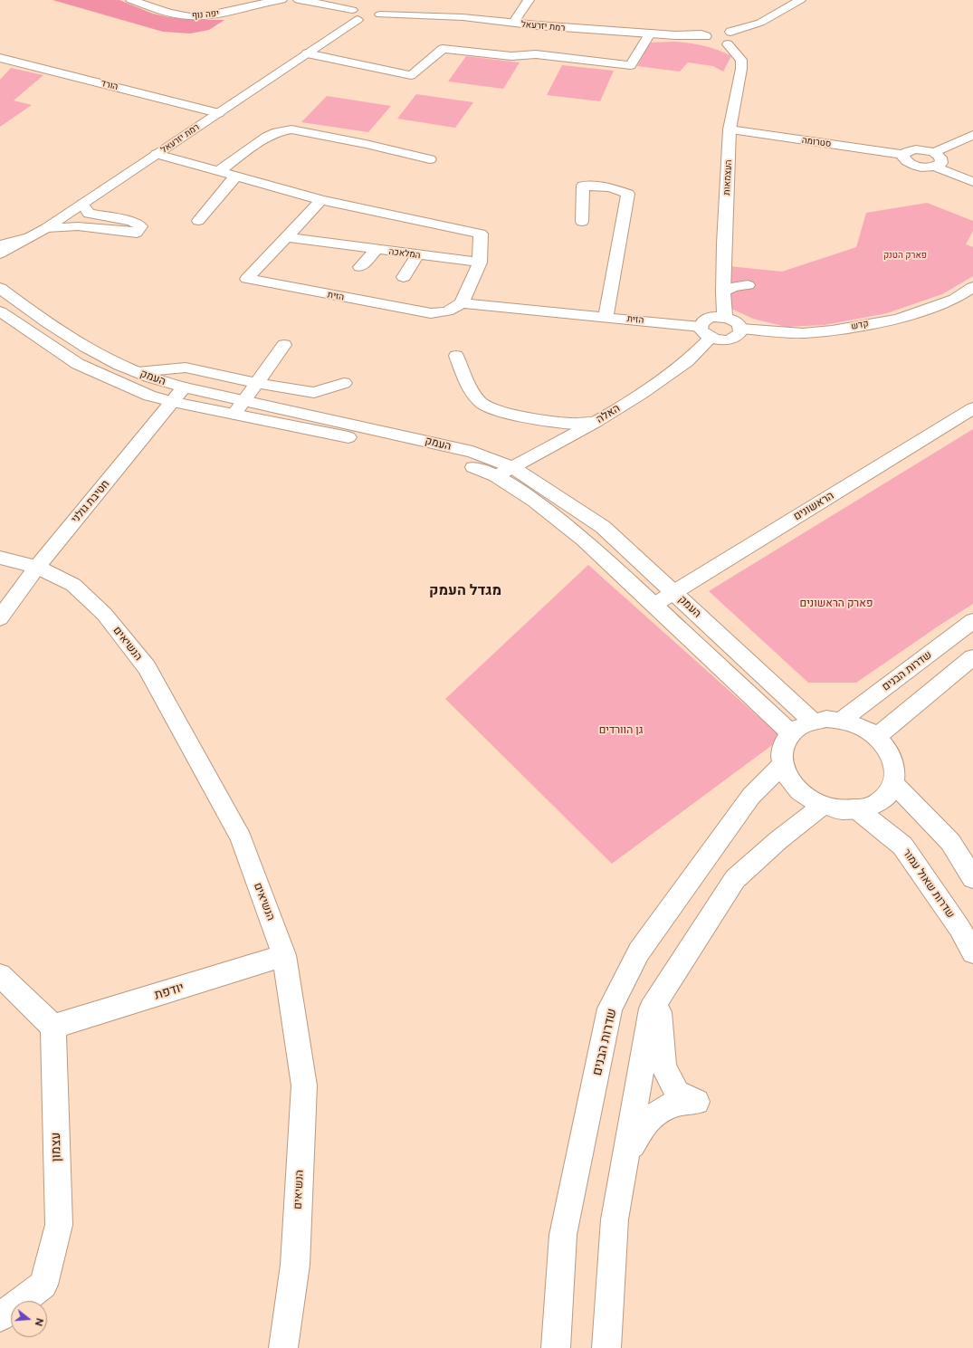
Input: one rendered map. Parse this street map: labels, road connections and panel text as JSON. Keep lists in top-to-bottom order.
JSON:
{
  "streets": {
    "street": [
      "יפה נוף",
      "רמת יזרעאל",
      "הורד",
      "סטרומה",
      "העצמאות",
      "המלאכה",
      "הזית",
      "קדש",
      "העמק",
      "האלה",
      "חטיבת גולני",
      "הראשונים",
      "הנשיאים",
      "שדרות הבנים",
      "שדרות שאול עמור",
      "יודפת",
      "עצמון"
    ]
  },
  "crossings": [
    ["רמת יזרעאל", "הורד"],
    ["רמת יזרעאל", "העצמאות"],
    ["סטרומה", "העצמאות"],
    ["העצמאות", "האלה"],
    ["המלאכה", "הזית"],
    ["הזית", "קדש"],
    ["הזית", "האלה"],
    ["העמק", "האלה"],
    ["העמק", "חטיבת גולני"],
    ["העמק", "הראשונים"],
    ["העמק", "שדרות הבנים"],
    ["העמק", "שדרות שאול עמור"],
    ["חטיבת גולני", "הנשיאים"],
    ["הנשיאים", "יודפת"],
    ["שדרות הבנים", "שדרות שאול עמור"],
    ["יודפת", "עצמון"]
  ],
  "districts": ["מגדל העמק"],
  "parks": ["פארק הטנק", "פארק הראשונים", "גן הוורדים"],
  "north": "right"
}
